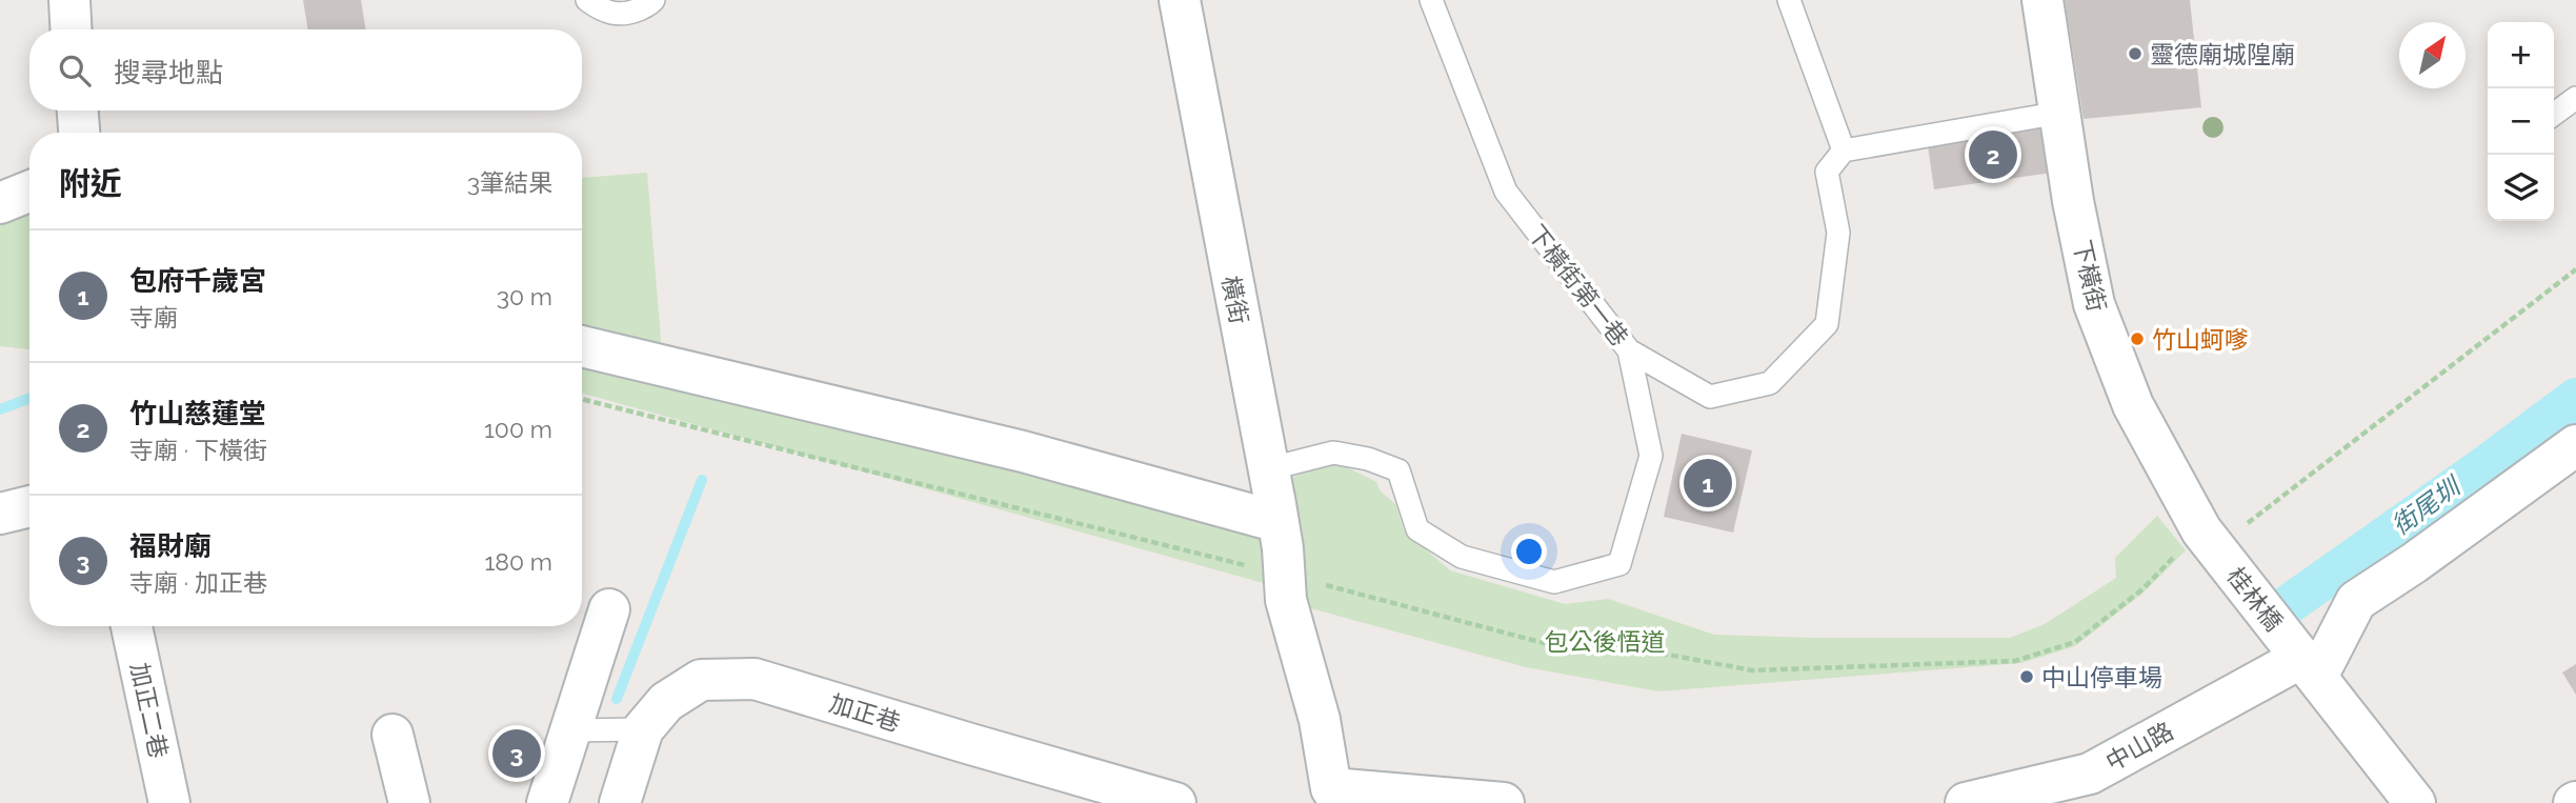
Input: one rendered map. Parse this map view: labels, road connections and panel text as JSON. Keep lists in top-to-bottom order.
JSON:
{
  "streets": {
    "street": [
      "下橫街",
      "橫街",
      "桂林橋",
      "加正二巷",
      "加正巷",
      "中山路"
    ],
    "lane": ["下橫街第一巷"]
  },
  "crossings": [
    ["下橫街", "桂林橋"],
    ["桂林橋", "中山路"]
  ],
  "water": ["街尾圳"],
  "parks": ["包公後悟道"],
  "places": ["靈德廟城隍廟", "竹山蚵嗲", "中山停車場"],
  "north": "top right",
  "page": {
    "map_buttons": ["+", "−"],
    "search": "搜尋地點",
    "pins": ["2", "1", "3"],
    "heading": ["附近", "3筆結果"],
    "list": [
      {
        "mark": "1",
        "name": "包府千歲宮",
        "note": "寺廟",
        "value": "30 m"
      },
      {
        "mark": "2",
        "name": "竹山慈蓮堂",
        "note": "寺廟 · 下橫街",
        "value": "100 m"
      },
      {
        "mark": "3",
        "name": "福財廟",
        "note": "寺廟 · 加正巷",
        "value": "180 m"
      }
    ]
  }
}
